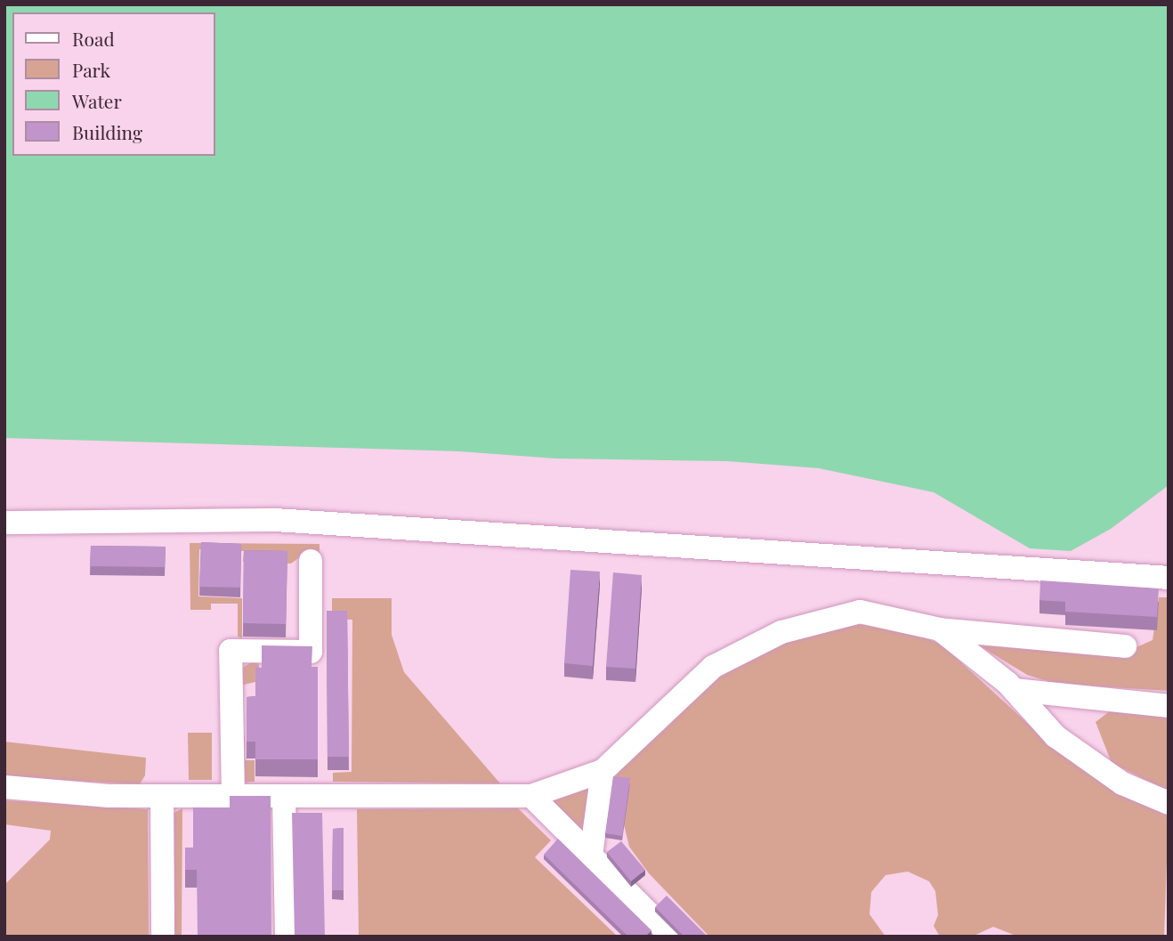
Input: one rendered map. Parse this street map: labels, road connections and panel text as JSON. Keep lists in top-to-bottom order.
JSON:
{
  "legend": [
    "Road",
    "Park",
    "Water",
    "Building"
  ]
}
